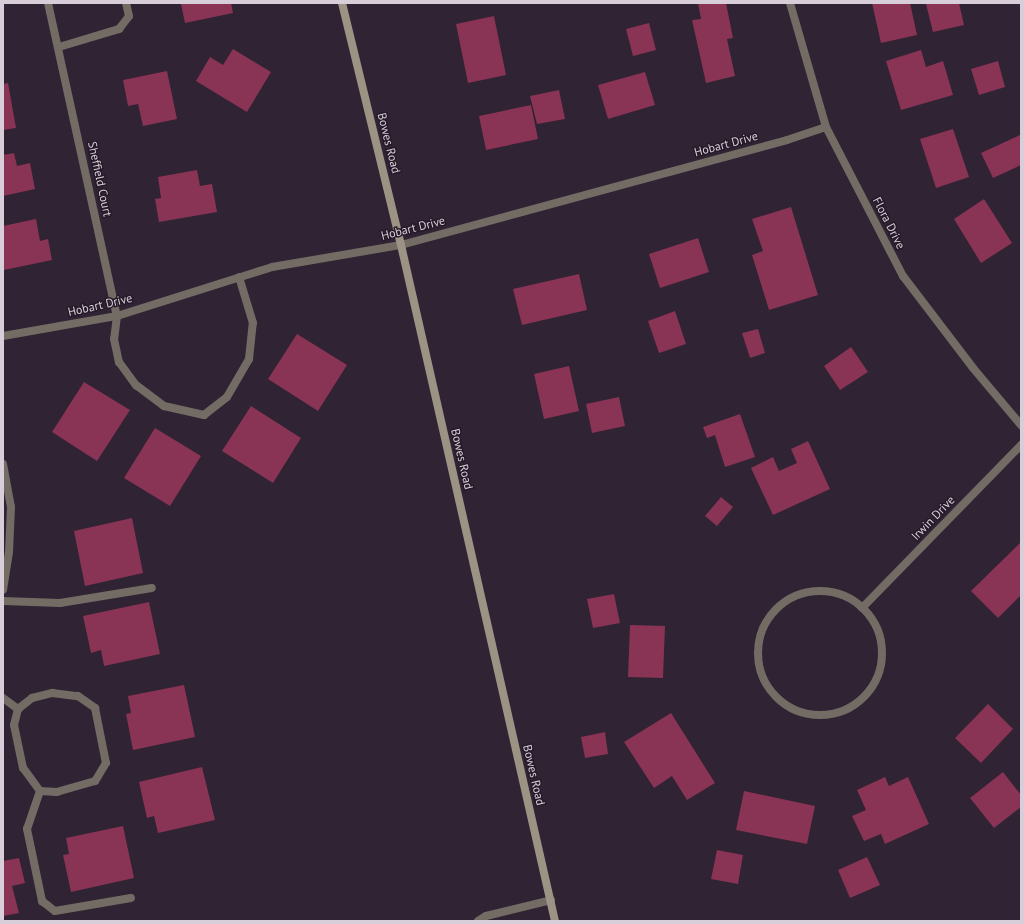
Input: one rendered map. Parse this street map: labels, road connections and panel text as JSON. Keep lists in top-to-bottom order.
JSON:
{
  "streets": {
    "main road": ["Bowes Road"],
    "street": [
      "Hobart Drive",
      "Sheffield Court",
      "Flora Drive",
      "Irwin Drive"
    ]
  },
  "crossings": [
    ["Bowes Road", "Hobart Drive"],
    ["Hobart Drive", "Sheffield Court"],
    ["Hobart Drive", "Flora Drive"]
  ]
}
